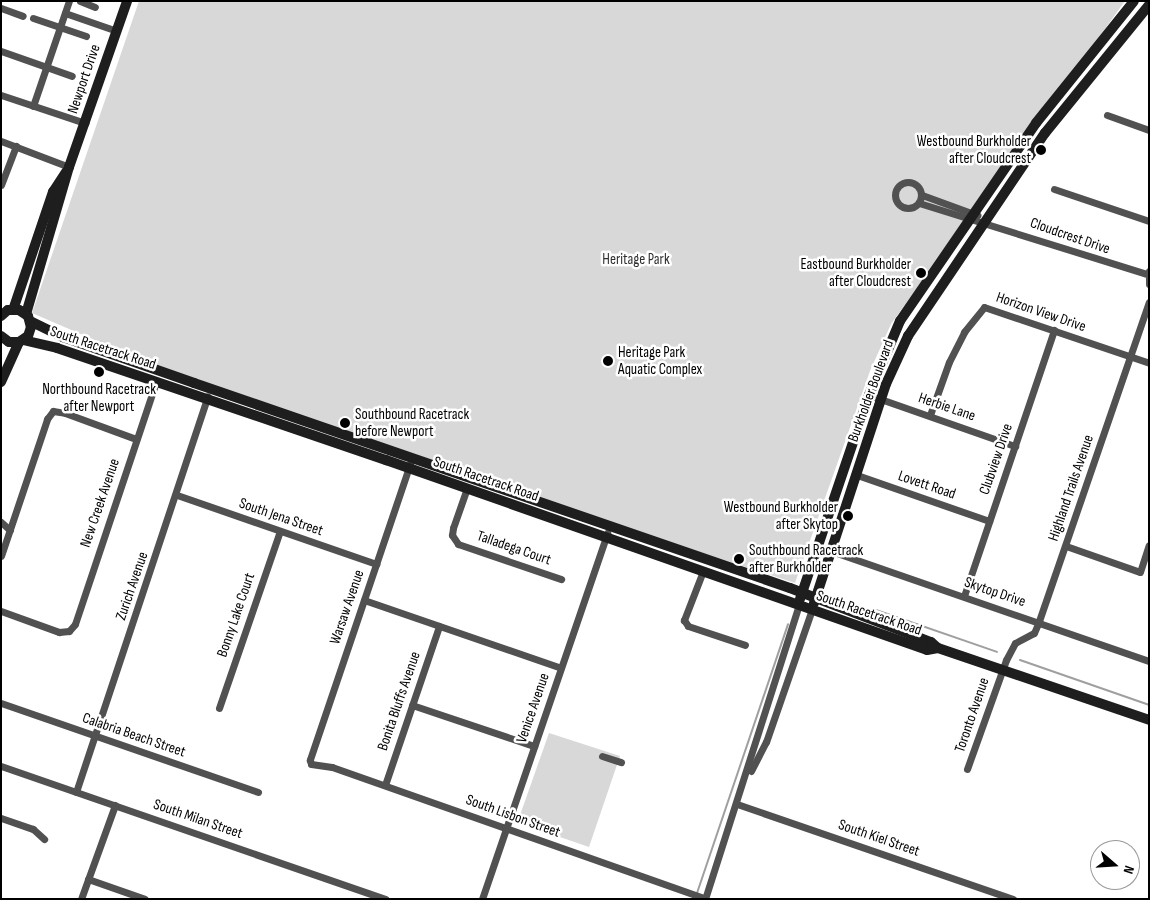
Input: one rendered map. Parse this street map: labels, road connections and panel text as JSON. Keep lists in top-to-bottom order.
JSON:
{
  "streets": {
    "main road": ["Newport Drive", "South Racetrack Road", "Burkholder Boulevard"],
    "street": [
      "Cloudcrest Drive",
      "Horizon View Drive",
      "Herbie Lane",
      "Clubview Drive",
      "Lovett Road",
      "Highland Trails Avenue",
      "New Creek Avenue",
      "South Jena Street",
      "Talladega Court",
      "Zurich Avenue",
      "Skytop Drive",
      "Warsaw Avenue",
      "Bonny Lake Court",
      "Bonita Bluffs Avenue",
      "Venice Avenue",
      "Toronto Avenue",
      "Calabria Beach Street",
      "South Lisbon Street",
      "South Milan Street",
      "South Kiel Street"
    ]
  },
  "crossings": [
    ["Newport Drive", "South Racetrack Road"],
    ["Cloudcrest Drive", "Burkholder Boulevard"],
    ["Horizon View Drive", "Herbie Lane"],
    ["Horizon View Drive", "Clubview Drive"],
    ["Horizon View Drive", "Highland Trails Avenue"],
    ["South Racetrack Road", "Burkholder Boulevard"],
    ["South Racetrack Road", "Highland Trails Avenue"],
    ["South Racetrack Road", "New Creek Avenue"],
    ["South Racetrack Road", "Talladega Court"],
    ["South Racetrack Road", "Zurich Avenue"],
    ["South Racetrack Road", "Warsaw Avenue"],
    ["South Racetrack Road", "Venice Avenue"],
    ["South Racetrack Road", "Toronto Avenue"],
    ["Burkholder Boulevard", "Herbie Lane"],
    ["Burkholder Boulevard", "Lovett Road"],
    ["Burkholder Boulevard", "Skytop Drive"],
    ["Burkholder Boulevard", "South Lisbon Street"],
    ["Burkholder Boulevard", "South Kiel Street"],
    ["Herbie Lane", "Clubview Drive"],
    ["Clubview Drive", "Lovett Road"],
    ["Clubview Drive", "Skytop Drive"],
    ["Highland Trails Avenue", "Skytop Drive"],
    ["Highland Trails Avenue", "Toronto Avenue"],
    ["South Jena Street", "Zurich Avenue"],
    ["South Jena Street", "Warsaw Avenue"],
    ["South Jena Street", "Bonny Lake Court"],
    ["Zurich Avenue", "Calabria Beach Street"],
    ["Zurich Avenue", "South Milan Street"],
    ["Warsaw Avenue", "South Lisbon Street"],
    ["Bonita Bluffs Avenue", "South Lisbon Street"],
    ["Venice Avenue", "South Lisbon Street"]
  ],
  "parks": ["Heritage Park"],
  "places": [
    "Westbound Burkholder after Cloudcrest",
    "Eastbound Burkholder after Cloudcrest",
    "Heritage Park Aquatic Complex",
    "Northbound Racetrack after Newport",
    "Southbound Racetrack before Newport",
    "Westbound Burkholder after Skytop",
    "Southbound Racetrack after Burkholder"
  ],
  "north": "right"
}
